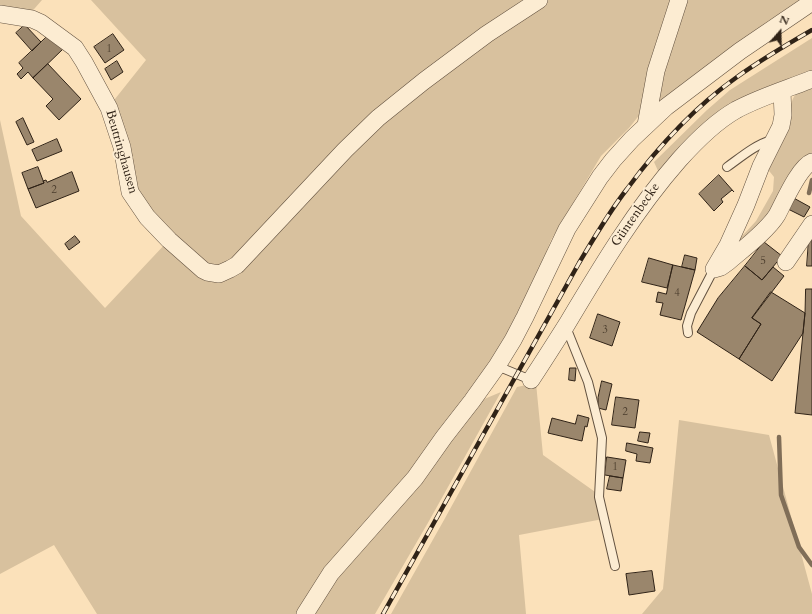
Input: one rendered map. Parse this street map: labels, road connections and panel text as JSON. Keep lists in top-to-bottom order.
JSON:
{
  "streets": {
    "street": ["Beutringhausen", "Güntenbecke"]
  },
  "house_numbers": [
    "1",
    "2",
    "5",
    "4",
    "3",
    "2",
    "1"
  ],
  "north": "top"
}
